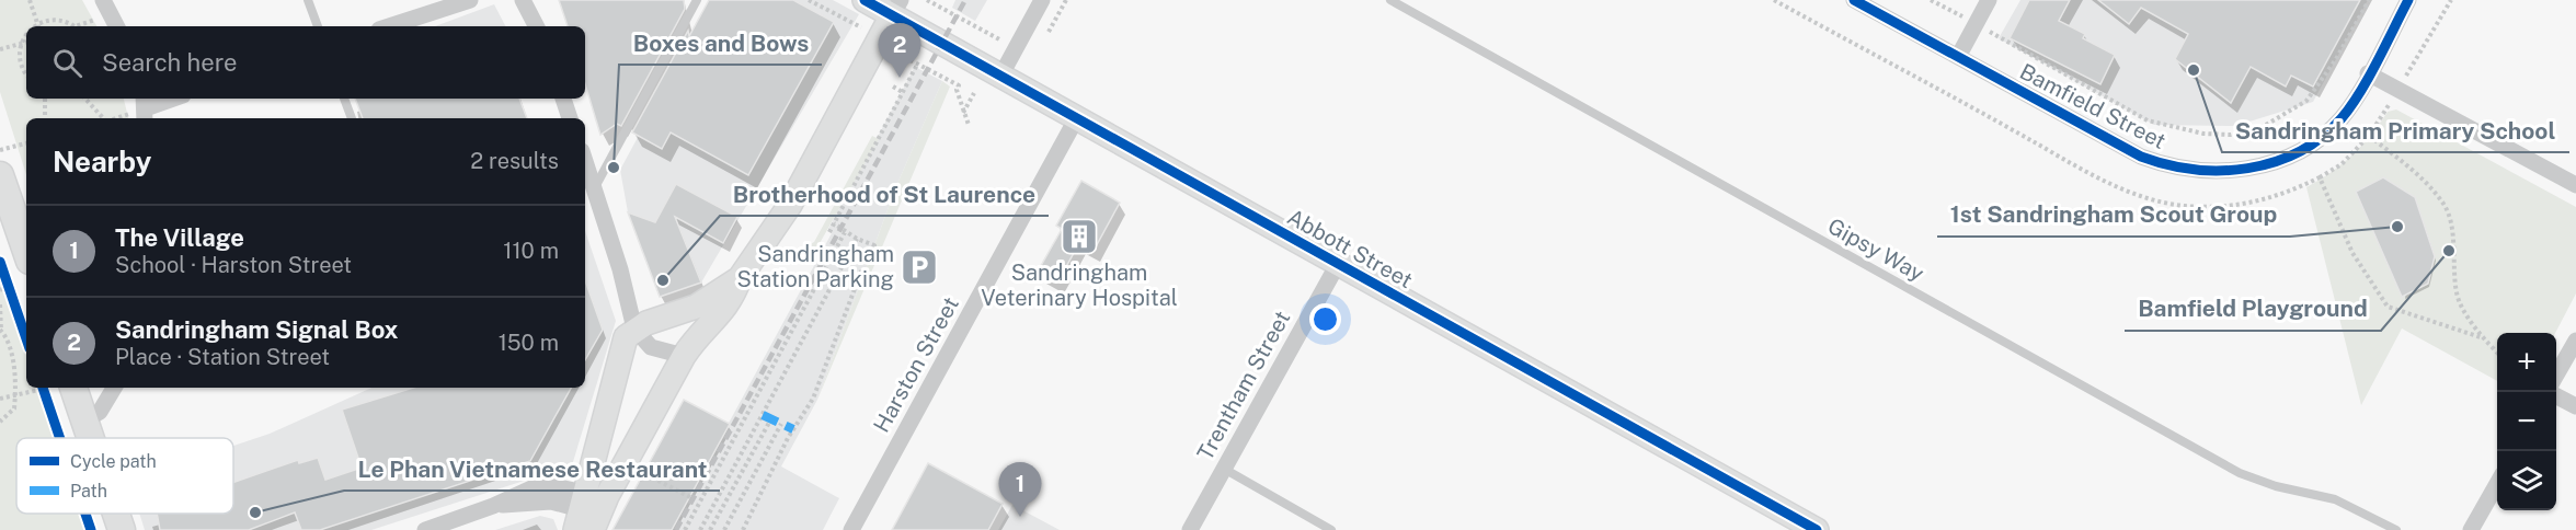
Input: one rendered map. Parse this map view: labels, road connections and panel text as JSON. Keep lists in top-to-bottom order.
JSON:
{
  "streets": {
    "street": [
      "Bamfield Street",
      "Abbott Street",
      "Harston Street",
      "Trentham Street"
    ],
    "lane": ["Gipsy Way"]
  },
  "crossings": [
    ["Abbott Street", "Harston Street"],
    ["Abbott Street", "Trentham Street"]
  ],
  "places": {
    "other": [
      "Sandringham Primary School",
      "Boxes and Bows",
      "1st Sandringham Scout Group",
      "Bamfield Playground",
      "Brotherhood of St Laurence",
      "Le Phan Vietnamese Restaurant"
    ],
    "building": ["Sandringham Veterinary Hospital"],
    "parking": ["Sandringham Station Parking"]
  },
  "legend": ["Cycle path", "Path"],
  "page": {
    "pins": ["2", "1"],
    "search": "Search here",
    "heading": ["Nearby", "2 results"],
    "list": [
      {
        "mark": "1",
        "name": "The Village",
        "note": "School · Harston Street",
        "value": "110 m"
      },
      {
        "mark": "2",
        "name": "Sandringham Signal Box",
        "note": "Place · Station Street",
        "value": "150 m"
      }
    ],
    "map_buttons": ["+", "−"]
  }
}
